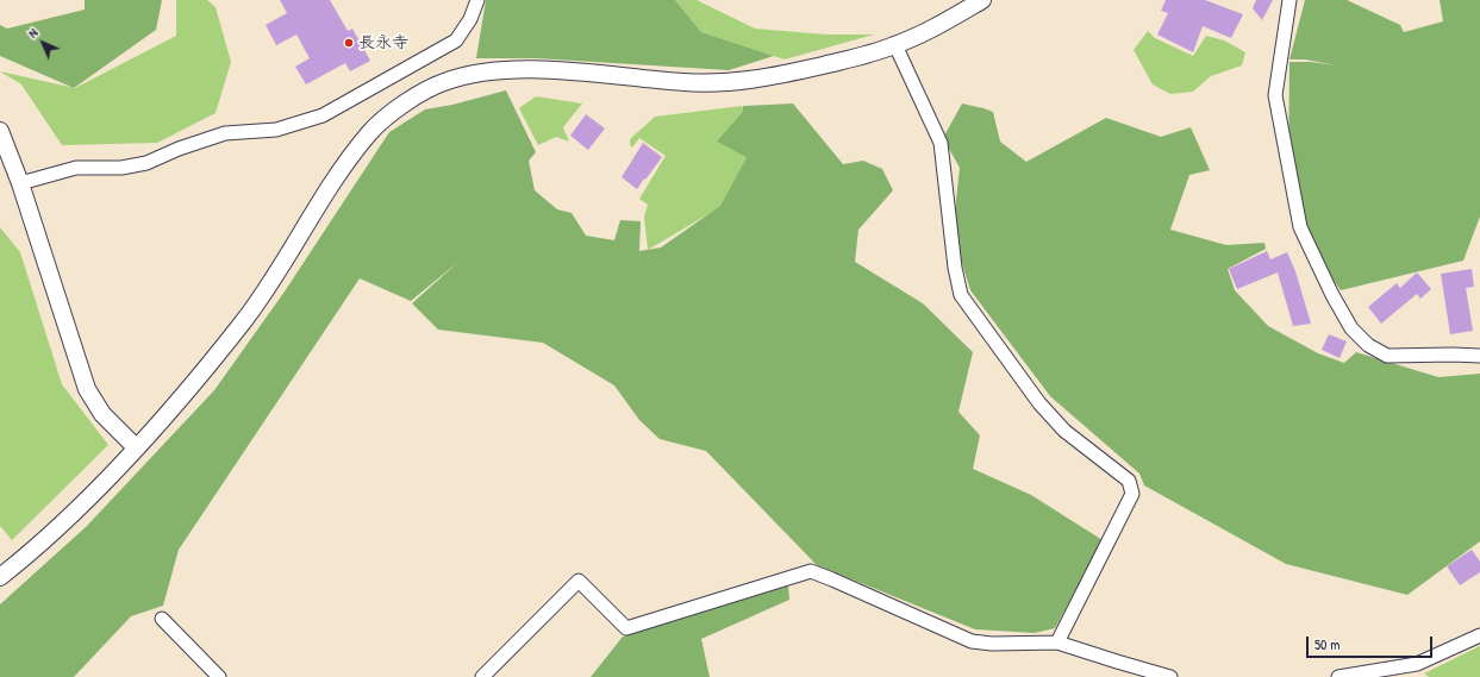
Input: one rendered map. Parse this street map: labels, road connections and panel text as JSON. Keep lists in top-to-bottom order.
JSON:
{
  "places": ["長永寺"],
  "scale_bar": "50 m",
  "north": "top left"
}
